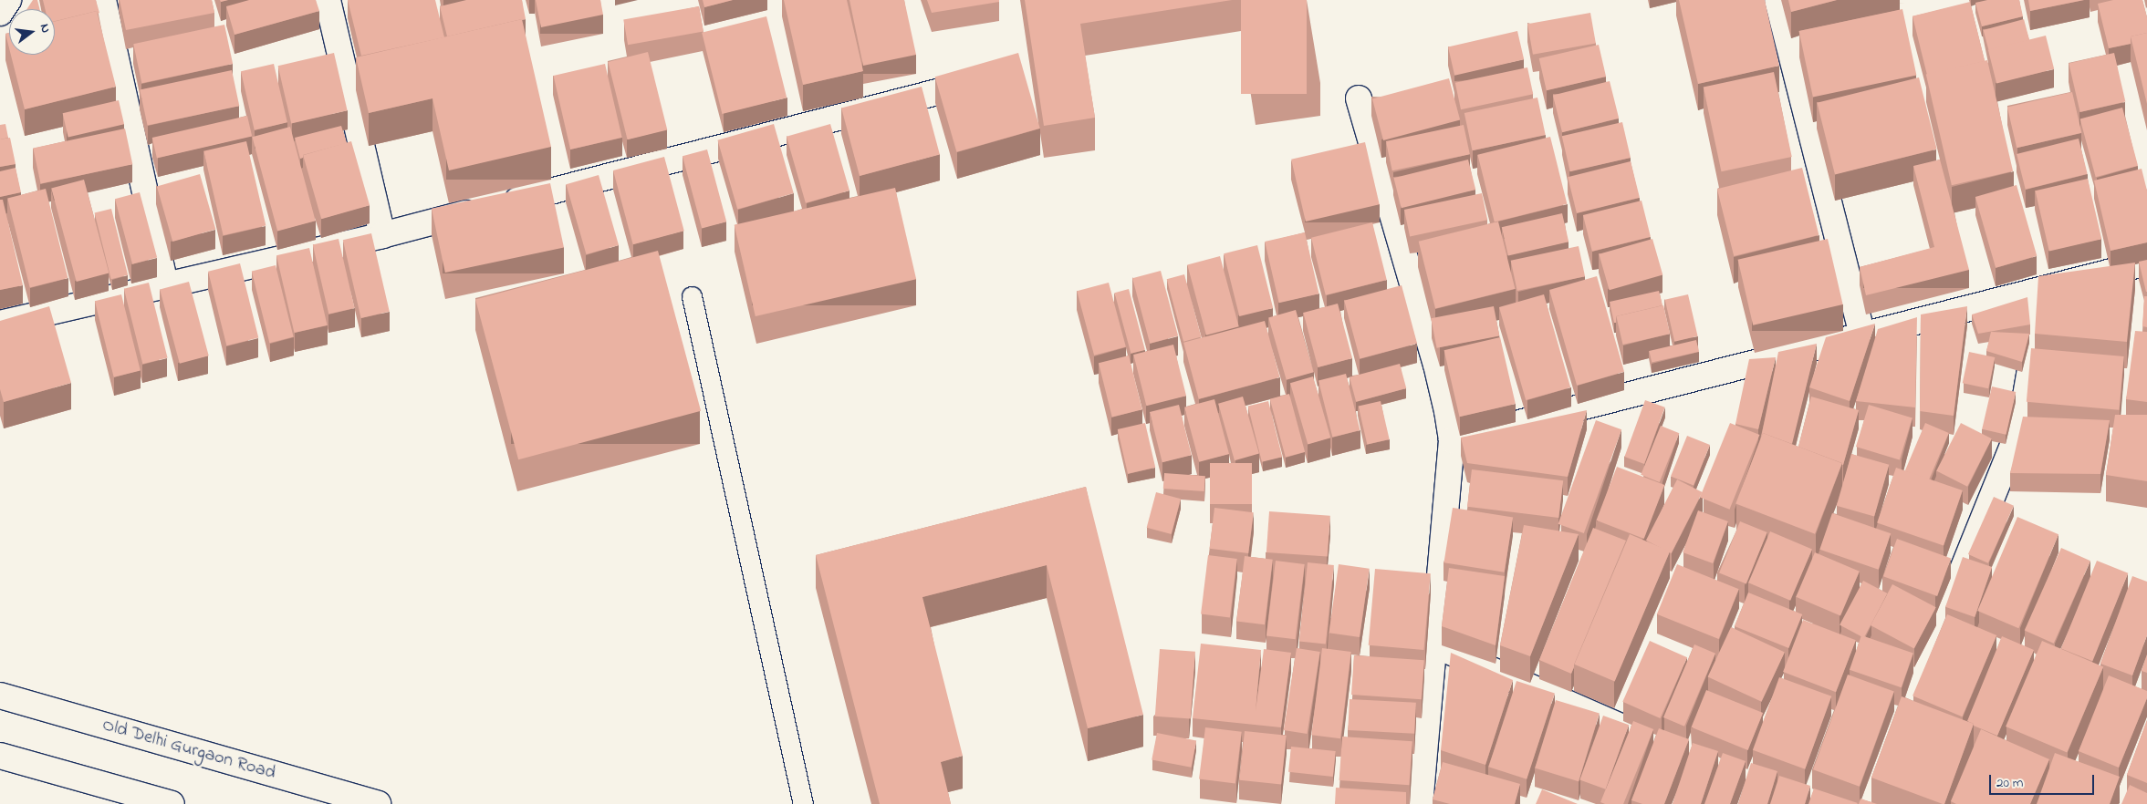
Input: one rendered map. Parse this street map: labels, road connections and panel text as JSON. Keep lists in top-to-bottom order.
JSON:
{
  "streets": {
    "street": ["Old Delhi Gurgaon Road"]
  },
  "scale_bar": "20 m",
  "north": "right"
}
